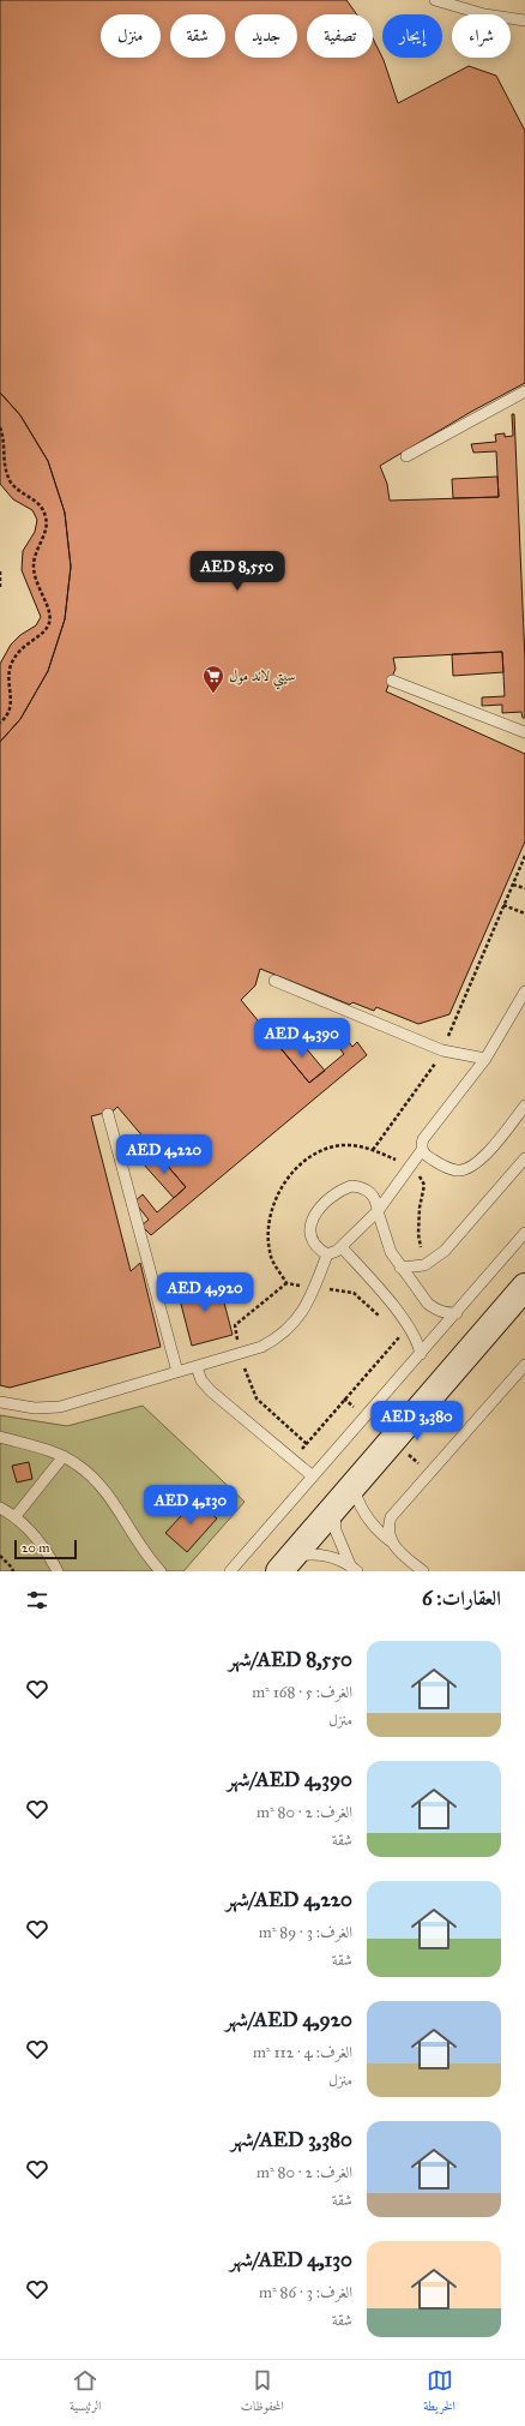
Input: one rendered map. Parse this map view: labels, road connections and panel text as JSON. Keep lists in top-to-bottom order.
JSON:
{
  "places": {
    "supermarket": ["سيتي لاند مول"]
  },
  "scale_bar": "20 m",
  "page": {
    "chip": [
      "شراء",
      "إيجار",
      "تصفية",
      "جديد",
      "شقة",
      "منزل"
    ],
    "price": [
      "AED 8,550",
      "AED 4,390",
      "AED 4,220",
      "AED 4,920",
      "AED 3,380",
      "AED 4,130"
    ],
    "scale": "20 m",
    "heading": "العقارات: 6",
    "list": [
      {
        "name": "AED 8,550/شهر",
        "note": "الغرف: 5 · 168 m² · منزل"
      },
      {
        "name": "AED 4,390/شهر",
        "note": "الغرف: 2 · 80 m² · شقة"
      },
      {
        "name": "AED 4,220/شهر",
        "note": "الغرف: 3 · 89 m² · شقة"
      },
      {
        "name": "AED 4,920/شهر",
        "note": "الغرف: 4 · 112 m² · منزل"
      },
      {
        "name": "AED 3,380/شهر",
        "note": "الغرف: 2 · 80 m² · شقة"
      },
      {
        "name": "AED 4,130/شهر",
        "note": "الغرف: 3 · 86 m² · شقة"
      }
    ],
    "tabs": ["الخريطة", "المحفوظات", "الرئيسية"]
  }
}
